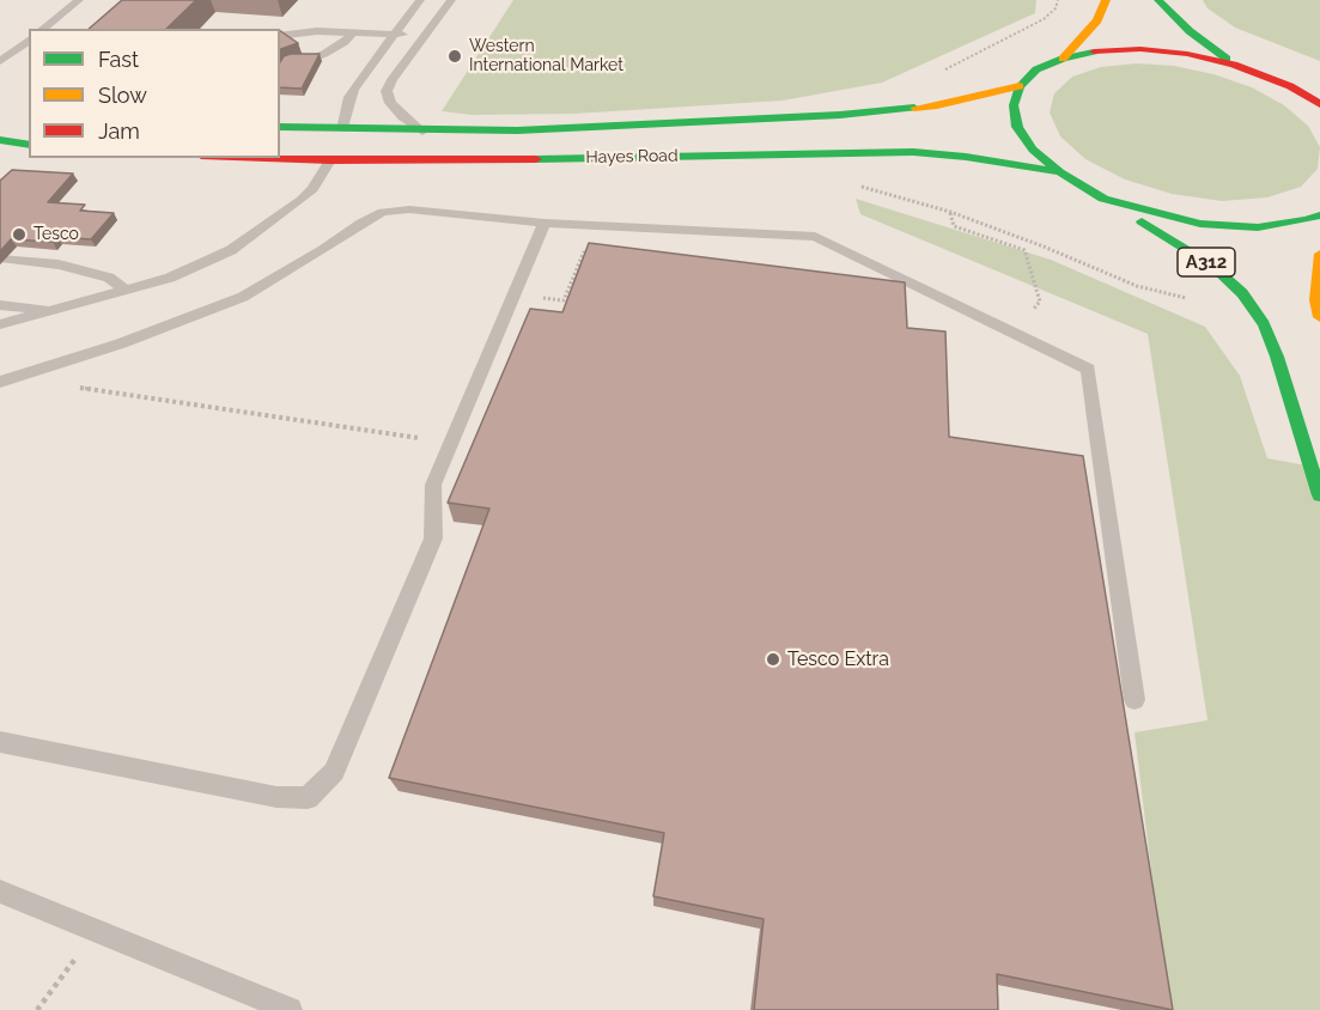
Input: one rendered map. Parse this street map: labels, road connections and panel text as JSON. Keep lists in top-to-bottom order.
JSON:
{
  "streets": {
    "main road": ["Hayes Road", "A312"]
  },
  "places": ["Western International Market", "Tesco", "Tesco Extra"],
  "legend": ["Fast", "Slow", "Jam"]
}
